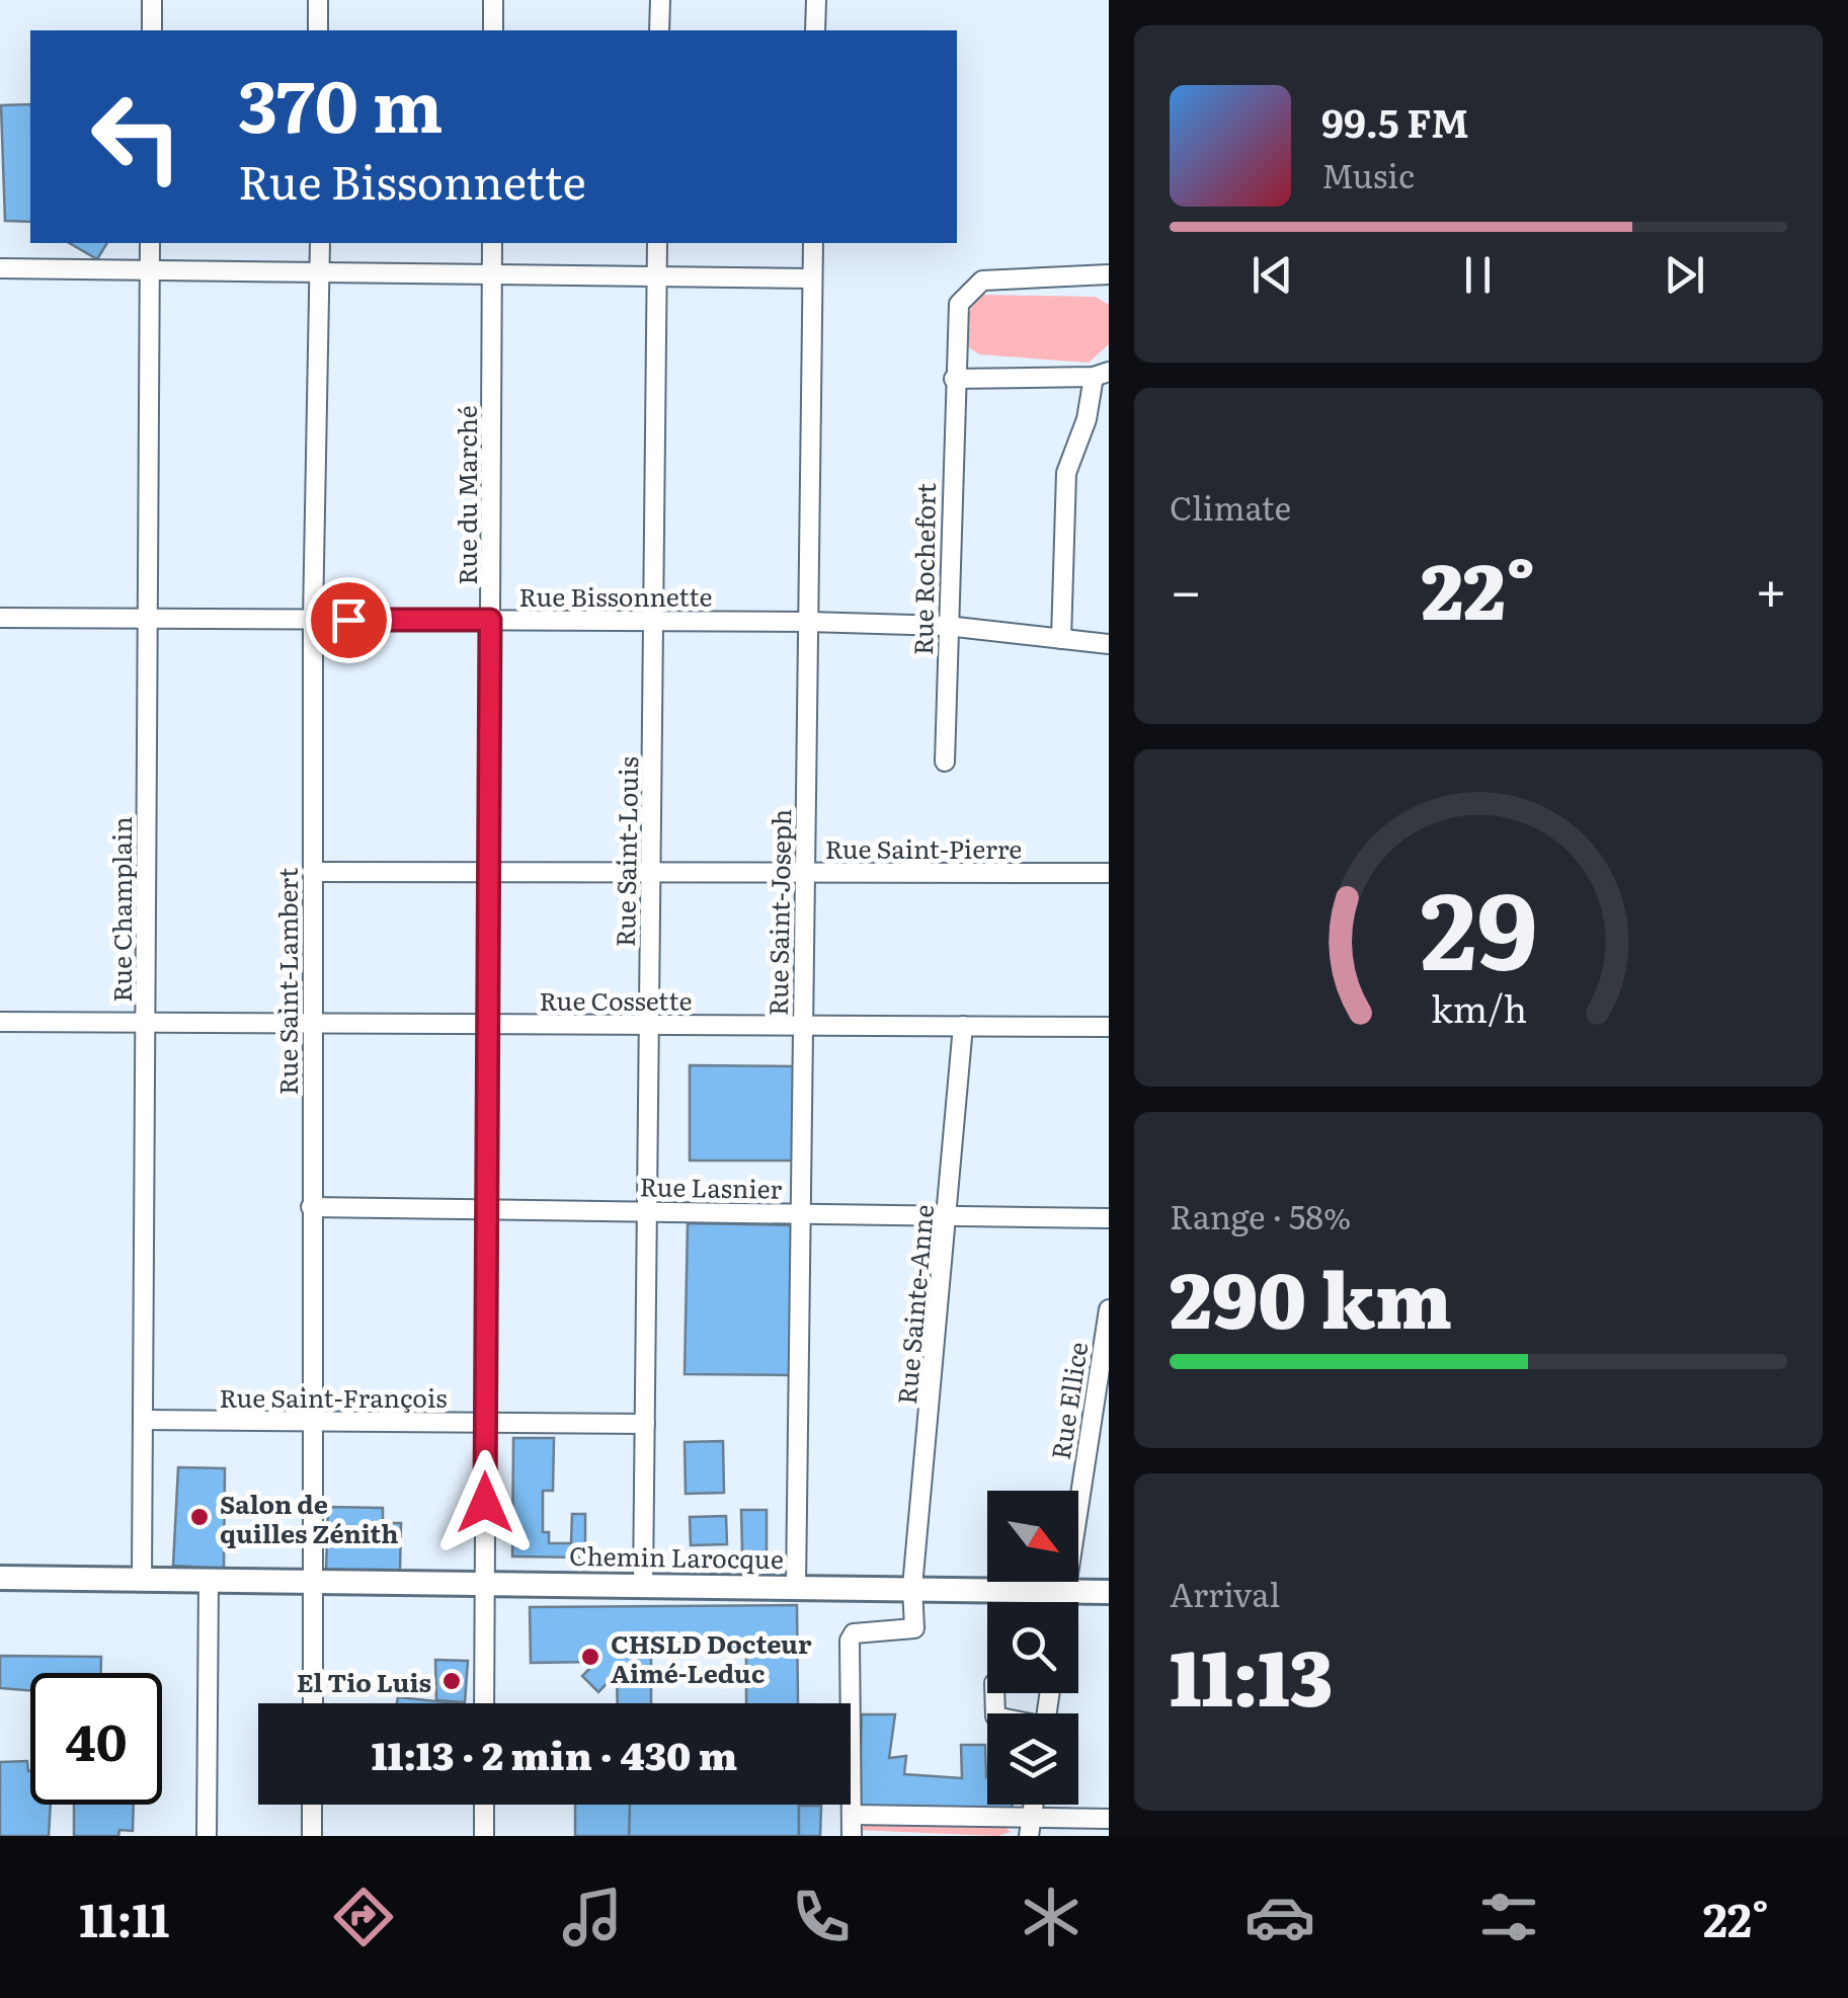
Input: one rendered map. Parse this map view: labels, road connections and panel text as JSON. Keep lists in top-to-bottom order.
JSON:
{
  "streets": {
    "main road": ["Chemin Larocque"],
    "street": [
      "Rue du Marché",
      "Rue Rochefort",
      "Rue Bissonnette",
      "Rue Saint-Pierre",
      "Rue Saint-Louis",
      "Rue Champlain",
      "Rue Saint-Joseph",
      "Rue Saint-Lambert",
      "Rue Cossette",
      "Rue Lasnier",
      "Rue Sainte-Anne",
      "Rue Saint-François",
      "Rue Ellice"
    ]
  },
  "crossings": [
    ["Rue du Marché", "Rue Bissonnette"],
    ["Rue du Marché", "Rue Saint-Pierre"],
    ["Rue du Marché", "Rue Cossette"],
    ["Rue du Marché", "Rue Lasnier"],
    ["Rue du Marché", "Rue Saint-François"],
    ["Rue du Marché", "Chemin Larocque"],
    ["Rue Rochefort", "Rue Bissonnette"],
    ["Rue Bissonnette", "Rue Saint-Louis"],
    ["Rue Bissonnette", "Rue Champlain"],
    ["Rue Bissonnette", "Rue Saint-Joseph"],
    ["Rue Bissonnette", "Rue Saint-Lambert"],
    ["Rue Saint-Pierre", "Rue Saint-Louis"],
    ["Rue Saint-Pierre", "Rue Saint-Joseph"],
    ["Rue Saint-Pierre", "Rue Saint-Lambert"],
    ["Rue Saint-Louis", "Rue Cossette"],
    ["Rue Saint-Louis", "Rue Lasnier"],
    ["Rue Saint-Louis", "Rue Saint-François"],
    ["Rue Saint-Louis", "Chemin Larocque"],
    ["Rue Champlain", "Rue Cossette"],
    ["Rue Champlain", "Rue Saint-François"],
    ["Rue Champlain", "Chemin Larocque"],
    ["Rue Saint-Joseph", "Rue Cossette"],
    ["Rue Saint-Joseph", "Rue Lasnier"],
    ["Rue Saint-Joseph", "Chemin Larocque"],
    ["Rue Saint-Lambert", "Rue Cossette"],
    ["Rue Saint-Lambert", "Rue Lasnier"],
    ["Rue Saint-Lambert", "Rue Saint-François"],
    ["Rue Saint-Lambert", "Chemin Larocque"],
    ["Rue Cossette", "Rue Sainte-Anne"],
    ["Rue Lasnier", "Rue Sainte-Anne"],
    ["Rue Sainte-Anne", "Chemin Larocque"],
    ["Rue Ellice", "Chemin Larocque"]
  ],
  "places": ["Salon de quilles Zénith", "CHSLD Docteur Aimé-Leduc", "El Tio Luis"],
  "north": "bottom right",
  "page": {
    "turn": ["370 m", "Rue Bissonnette"],
    "song": ["99.5 FM", "Music"],
    "tile": [
      "Climate",
      ["Range · 58%", "290 km"],
      ["Arrival", "11:13"]
    ],
    "heat": ["−", "22°", "+"],
    "limit": "40",
    "trip": "11:13 · 2 min · 430 m",
    "tabs": ["11:11", "22°"],
    "gauge": ["29", "km/h"]
  }
}
